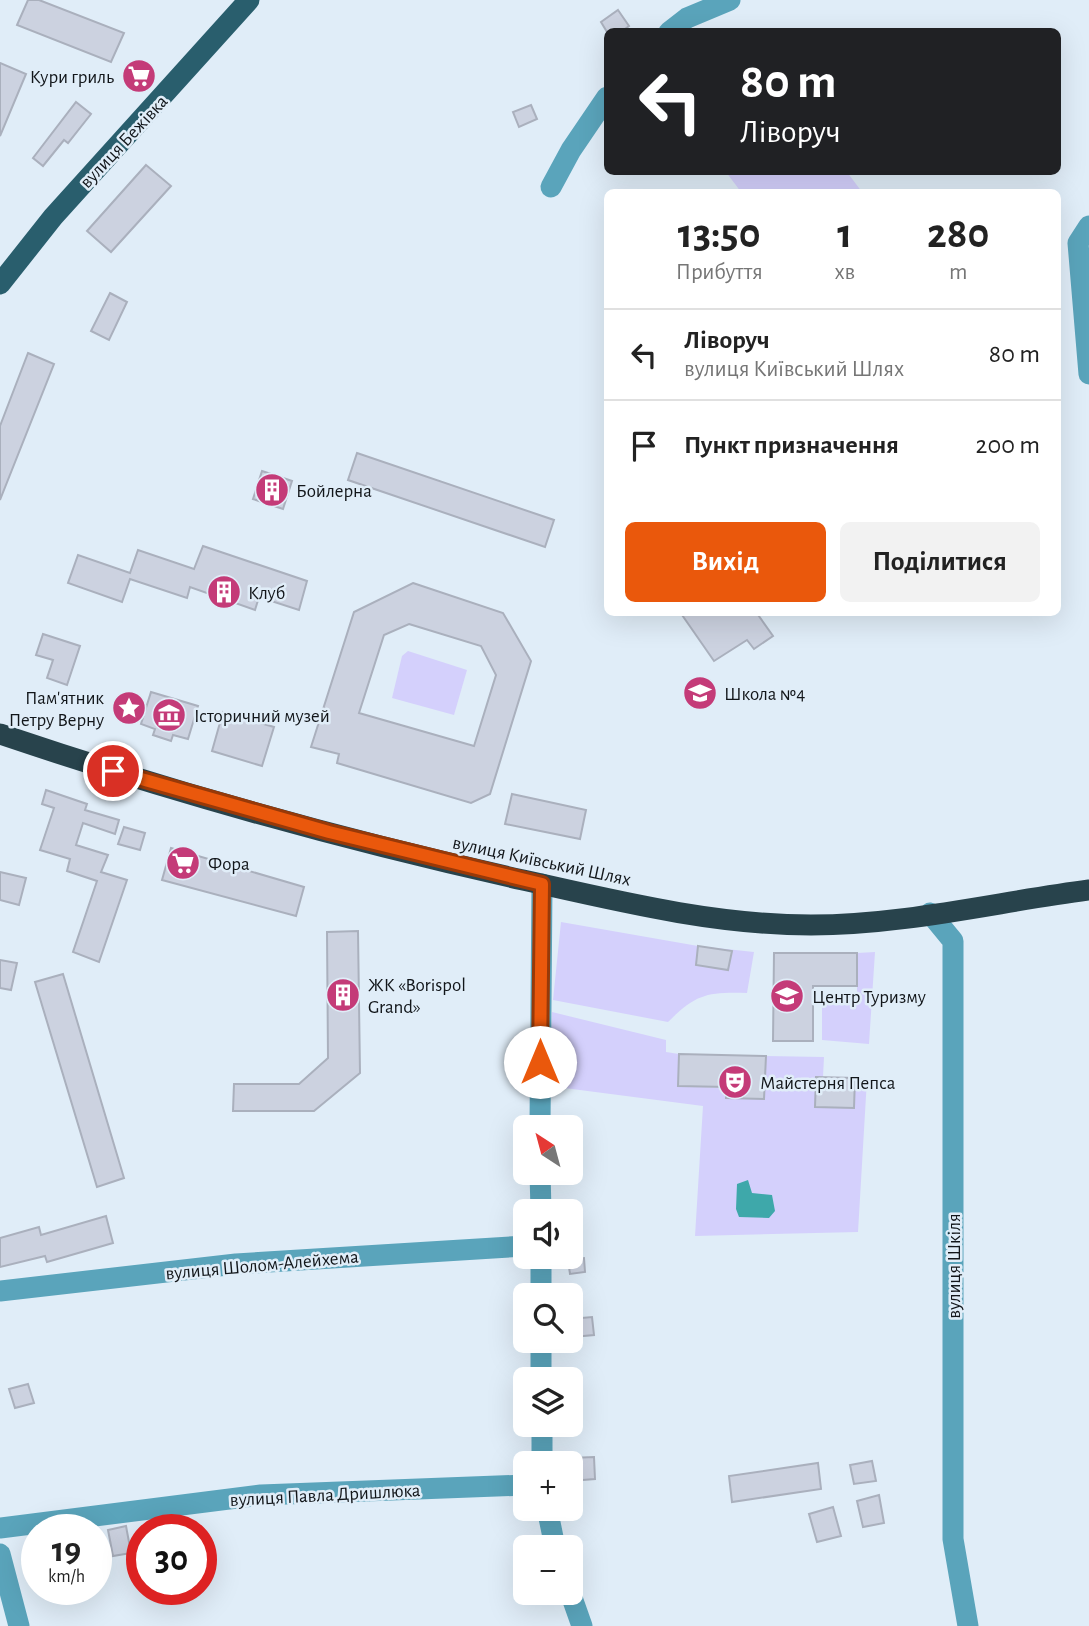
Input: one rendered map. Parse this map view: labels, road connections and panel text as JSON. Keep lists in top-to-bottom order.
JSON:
{
  "streets": {
    "highway": ["вулиця Київський Шлях"],
    "main road": ["вулиця Бежівка"],
    "street": ["вулиця Шолом-Алейхема", "вулиця Шкіля", "вулиця Павла Дришлюка"]
  },
  "crossings": [
    ["вулиця Київський Шлях", "вулиця Шкіля"]
  ],
  "places": {
    "supermarket": ["Кури гриль", "Фора"],
    "building": ["Бойлерна", "Клуб", "ЖК «Borispol Grand»"],
    "school or university": ["Школа №4", "Центр Туризму"],
    "place": ["Пам'ятник Петру Верну"],
    "museum": ["Історичний музей"],
    "theatre": ["Майстерня Пепса"]
  },
  "north": "top left",
  "page": {
    "turn": ["80 m", "Ліворуч"],
    "eta": [
      "13:50",
      "Прибуття",
      "1",
      "хв",
      "280",
      "m"
    ],
    "list": [
      {
        "name": "Ліворуч",
        "note": "вулиця Київський Шлях",
        "value": "80 m"
      },
      {
        "name": "Пункт призначення",
        "value": "200 m"
      }
    ],
    "buttons": ["Вихід", "Поділитися"],
    "map_buttons": ["+", "−"],
    "speed": "19 km/h",
    "limit": "30"
  }
}
